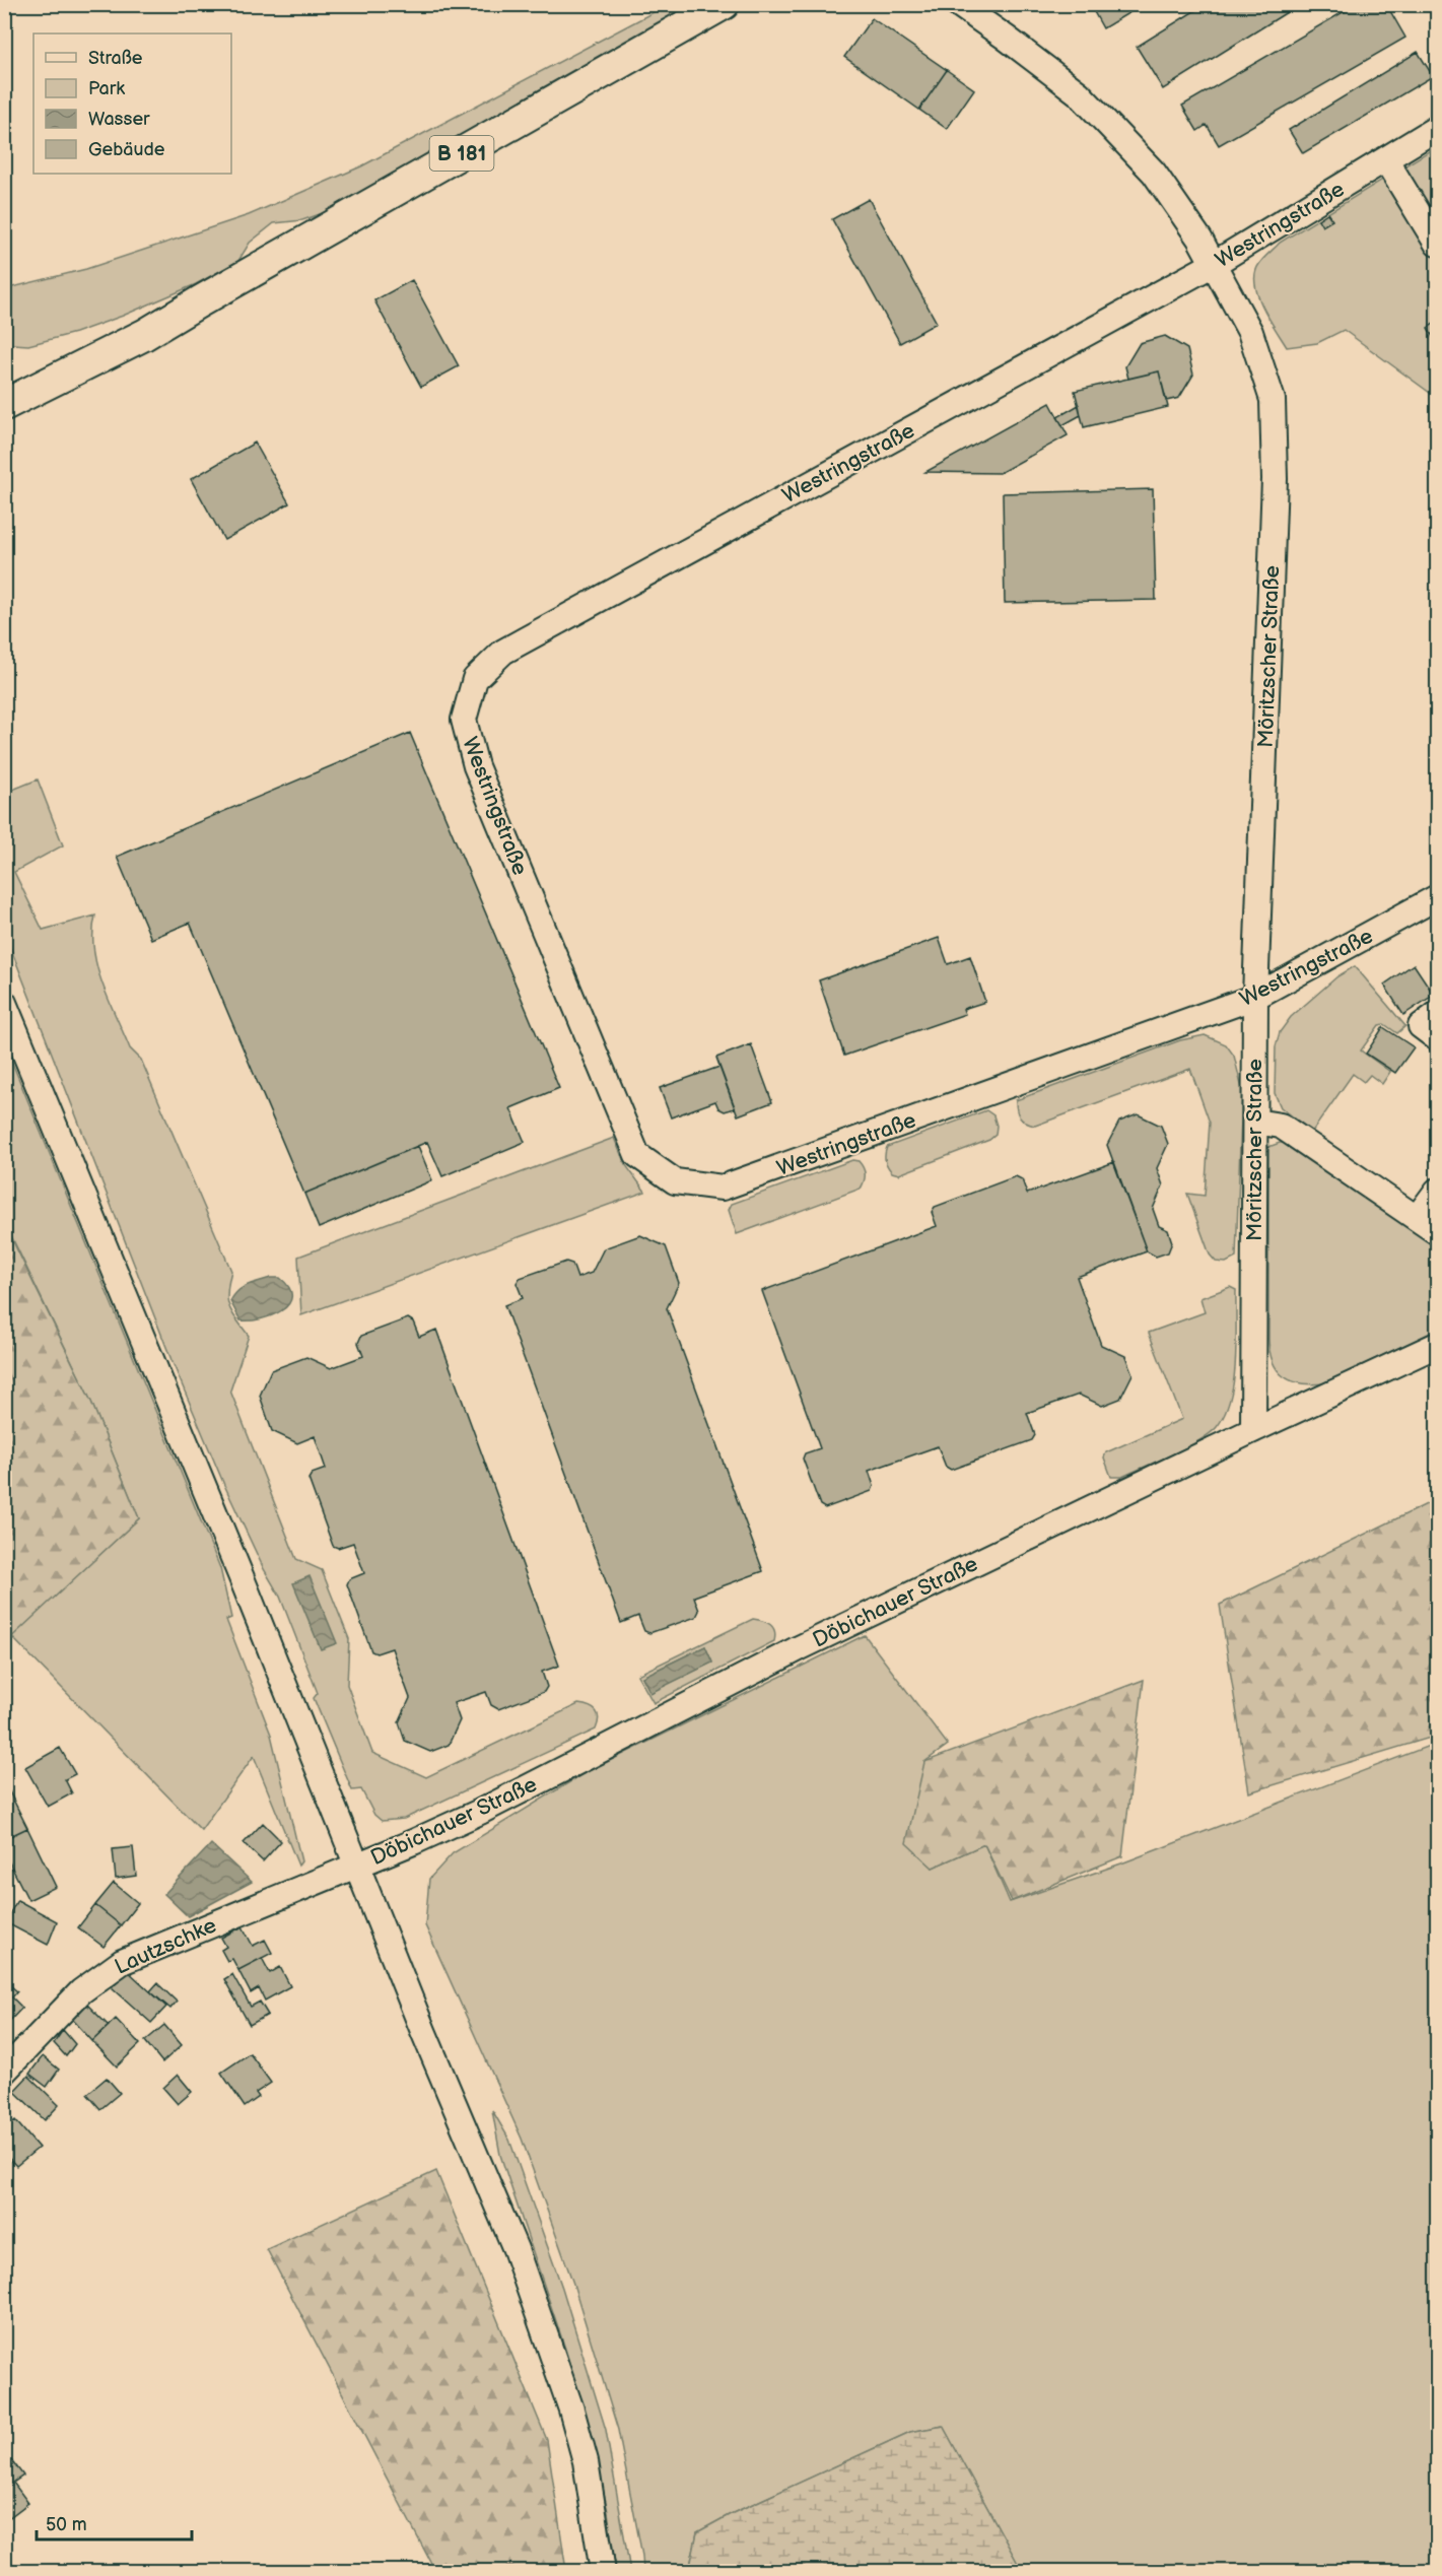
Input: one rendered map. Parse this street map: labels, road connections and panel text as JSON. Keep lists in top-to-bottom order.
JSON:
{
  "streets": {
    "main road": ["B 181"],
    "street": [
      "Westringstraße",
      "Möritzscher Straße",
      "Döbichauer Straße",
      "Lautzschke"
    ]
  },
  "crossings": [
    ["Westringstraße", "Möritzscher Straße"],
    ["Möritzscher Straße", "Döbichauer Straße"],
    ["Döbichauer Straße", "Lautzschke"]
  ],
  "legend": [
    "Straße",
    "Park",
    "Wasser",
    "Gebäude"
  ],
  "scale_bar": "50 m"
}
